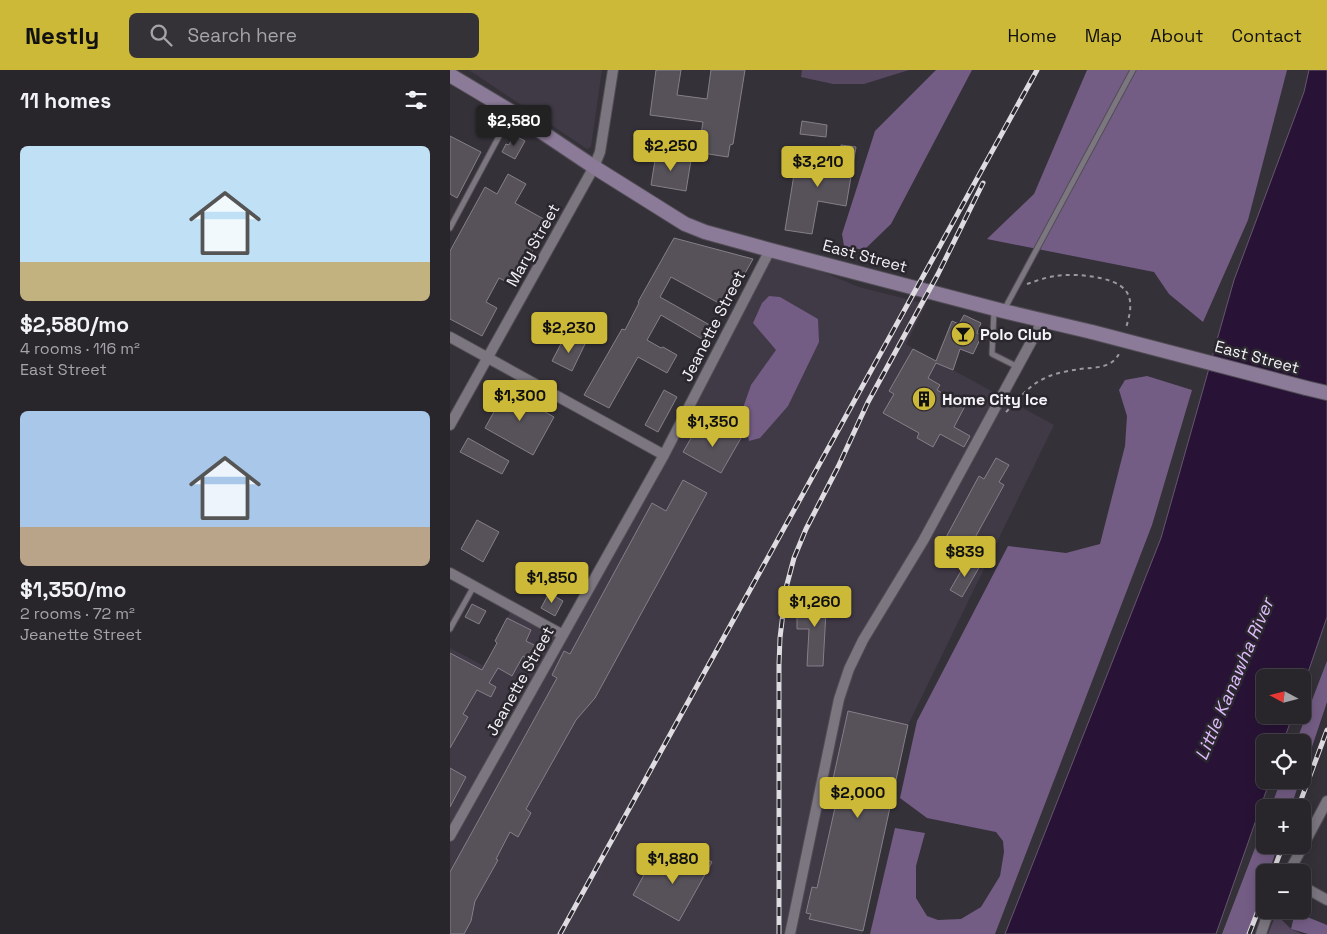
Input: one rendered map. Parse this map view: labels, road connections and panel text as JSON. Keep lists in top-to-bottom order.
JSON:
{
  "streets": {
    "main road": ["East Street"],
    "street": ["Mary Street", "Jeanette Street"]
  },
  "crossings": [
    ["Mary Street", "East Street"],
    ["East Street", "Jeanette Street"]
  ],
  "water": ["Little Kanawha River"],
  "places": {
    "bar": ["Polo Club"],
    "building": ["Home City Ice"]
  },
  "north": "left",
  "page": {
    "header": "Nestly",
    "search": "Search here",
    "nav": [
      "Home",
      "Map",
      "About",
      "Contact"
    ],
    "heading": "11 homes",
    "price": [
      "$2,580",
      "$2,250",
      "$3,210",
      "$2,230",
      "$1,300",
      "$1,350",
      "$839",
      "$1,850",
      "$1,260",
      "$2,000",
      "$1,880"
    ],
    "list": [
      {
        "name": "$2,580/mo",
        "note": "4 rooms · 116 m² · East Street"
      },
      {
        "name": "$1,350/mo",
        "note": "2 rooms · 72 m² · Jeanette Street"
      }
    ],
    "map_buttons": ["+", "−"]
  }
}
